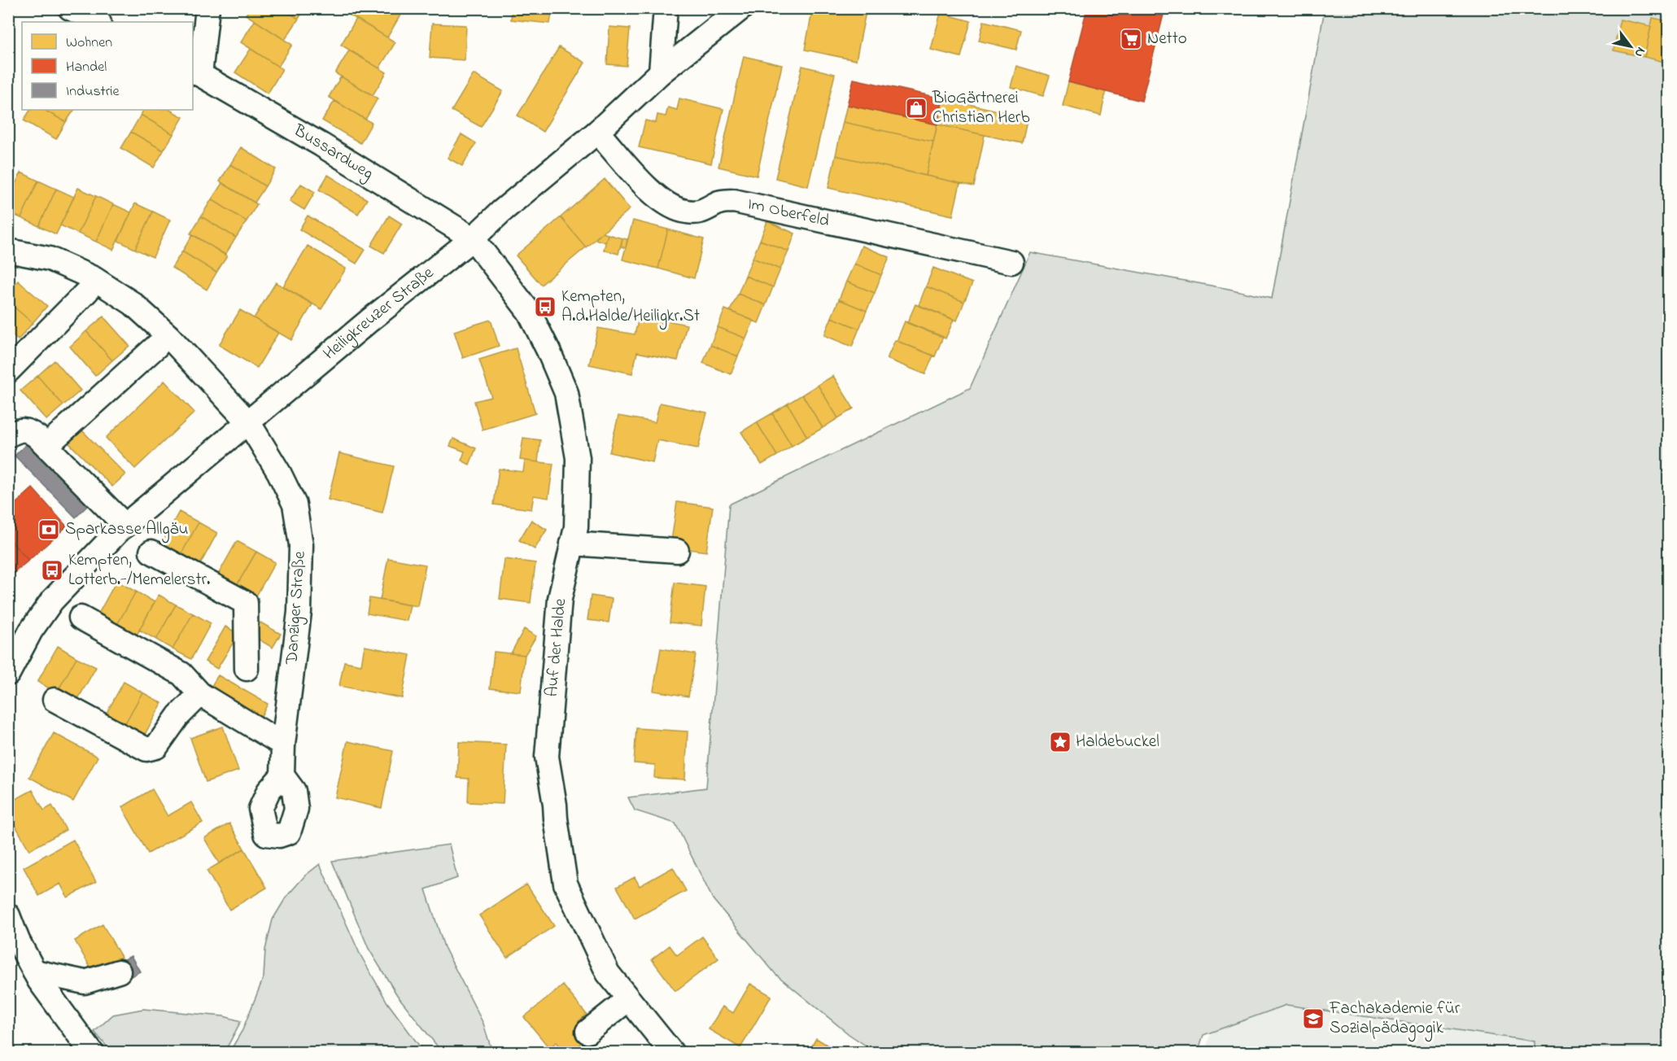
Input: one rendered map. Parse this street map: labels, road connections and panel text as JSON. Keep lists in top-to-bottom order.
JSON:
{
  "streets": {
    "street": [
      "Bussardweg",
      "Im Oberfeld",
      "Heiligkreuzer Straße",
      "Danziger Straße",
      "Auf der Halde"
    ]
  },
  "crossings": [
    ["Bussardweg", "Heiligkreuzer Straße"],
    ["Bussardweg", "Auf der Halde"],
    ["Im Oberfeld", "Heiligkreuzer Straße"],
    ["Heiligkreuzer Straße", "Danziger Straße"],
    ["Heiligkreuzer Straße", "Auf der Halde"]
  ],
  "places": {
    "supermarket": ["Netto"],
    "shop": ["BioGärtnerei Christian Herb"],
    "bus stop": ["Kempten, A.d.Halde/Heiligkr.St", "Kempten, Lotterb.-/Memelerstr."],
    "bank": ["Sparkasse Allgäu"],
    "place": ["Haldebuckel"],
    "school or university": ["Fachakademie für Sozialpädagogik"]
  },
  "legend": ["Wohnen", "Handel", "Industrie"],
  "north": "bottom right"
}
